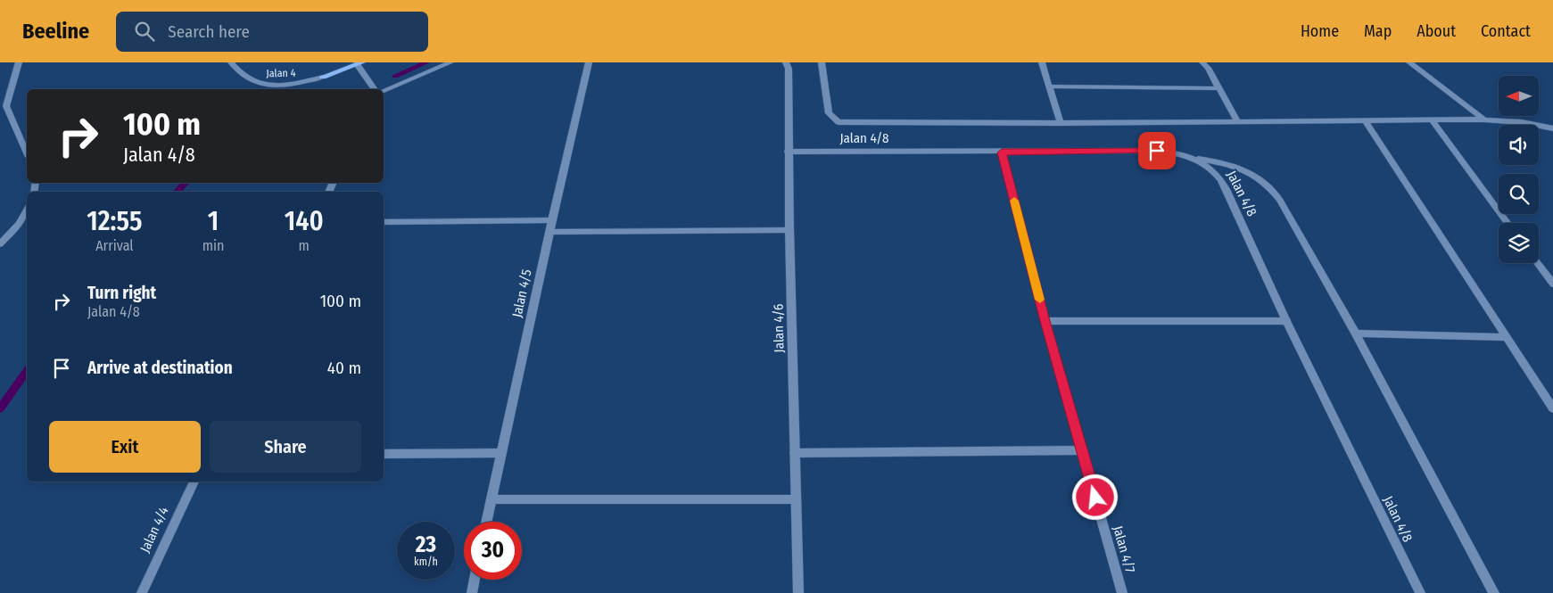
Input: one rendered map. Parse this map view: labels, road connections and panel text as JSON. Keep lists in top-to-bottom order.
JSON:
{
  "streets": {
    "street": [
      "Jalan 4",
      "Jalan 4/8",
      "Jalan 4/5",
      "Jalan 4/6",
      "Jalan 4/4",
      "Jalan 4/7"
    ]
  },
  "crossings": [
    ["Jalan 4/8", "Jalan 4/6"],
    ["Jalan 4/8", "Jalan 4/7"]
  ],
  "north": "left",
  "page": {
    "header": "Beeline",
    "search": "Search here",
    "nav": [
      "Home",
      "Map",
      "About",
      "Contact"
    ],
    "turn": ["100 m", "Jalan 4/8"],
    "eta": [
      "12:55",
      "Arrival",
      "1",
      "min",
      "140",
      "m"
    ],
    "list": [
      {
        "name": "Turn right",
        "note": "Jalan 4/8",
        "value": "100 m"
      },
      {
        "name": "Arrive at destination",
        "value": "40 m"
      }
    ],
    "buttons": ["Exit", "Share"],
    "speed": "23 km/h",
    "limit": "30"
  }
}
